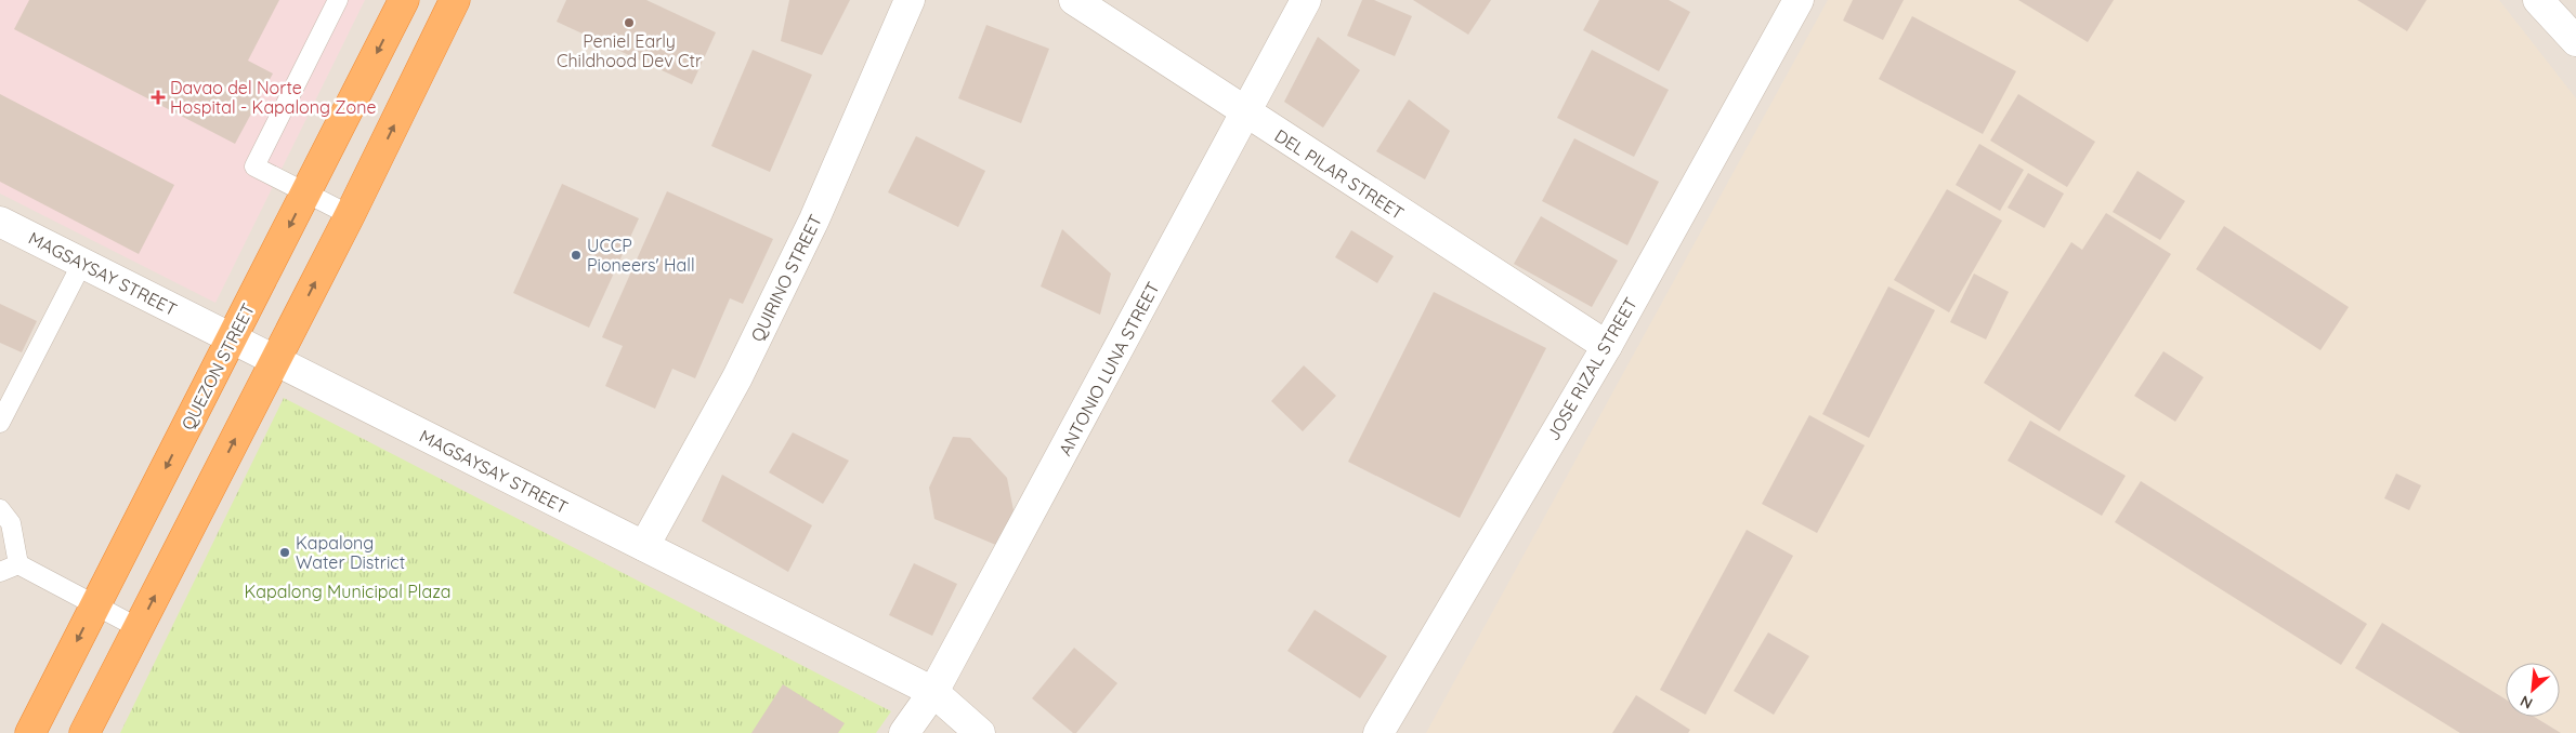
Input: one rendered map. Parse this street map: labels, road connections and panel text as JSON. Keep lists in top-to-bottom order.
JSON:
{
  "streets": {
    "highway": ["QUEZON STREET"],
    "street": [
      "DEL PILAR STREET",
      "MAGSAYSAY STREET",
      "QUIRINO STREET",
      "ANTONIO LUNA STREET",
      "JOSE RIZAL STREET"
    ]
  },
  "crossings": [
    ["DEL PILAR STREET", "ANTONIO LUNA STREET"],
    ["DEL PILAR STREET", "JOSE RIZAL STREET"],
    ["MAGSAYSAY STREET", "QUIRINO STREET"],
    ["MAGSAYSAY STREET", "QUEZON STREET"],
    ["MAGSAYSAY STREET", "ANTONIO LUNA STREET"]
  ],
  "parks": ["Kapalong Municipal Plaza"],
  "places": {
    "other": ["Peniel Early Childhood Dev Ctr", "UCCP Pioneers' Hall", "Kapalong Water District"],
    "health": ["Davao del Norte Hospital - Kapalong Zone"]
  },
  "north": "bottom left"
}
